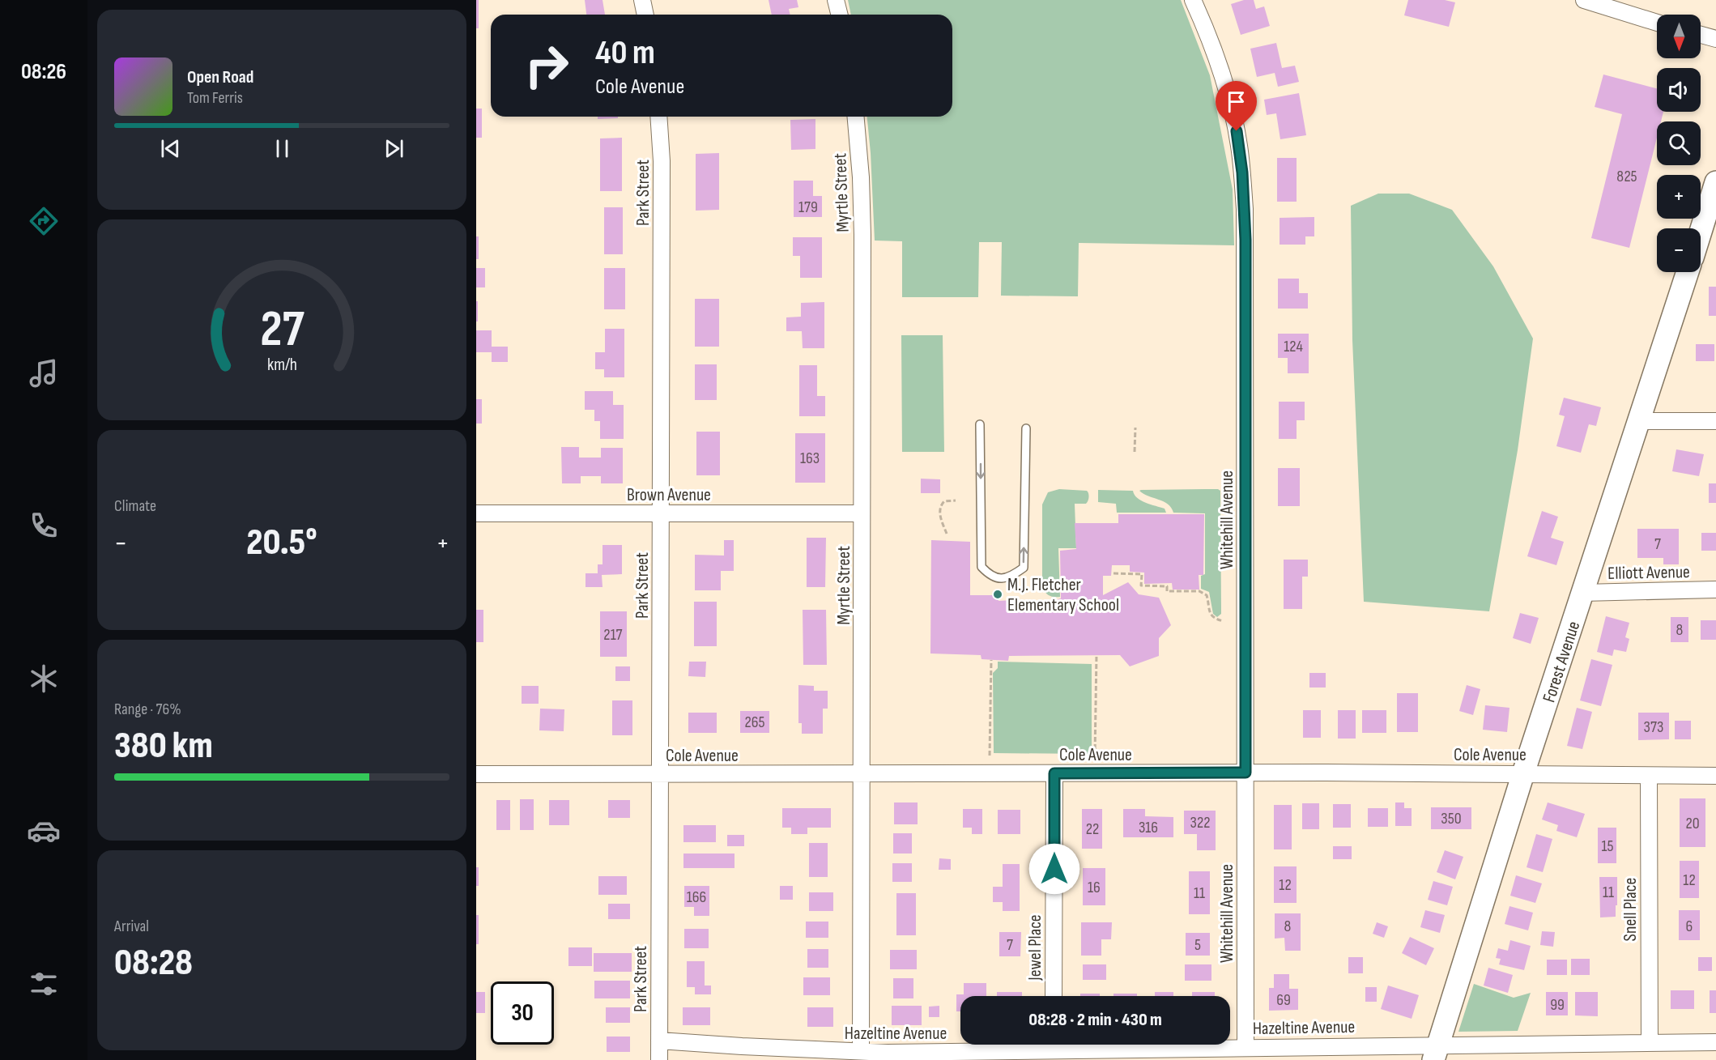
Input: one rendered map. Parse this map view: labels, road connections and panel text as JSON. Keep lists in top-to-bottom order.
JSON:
{
  "streets": {
    "main road": ["Forest Avenue"],
    "street": [
      "Park Street",
      "Myrtle Street",
      "Brown Avenue",
      "Whitehill Avenue",
      "Elliott Avenue",
      "Cole Avenue",
      "Snell Place",
      "Jewel Place",
      "Hazeltine Avenue"
    ]
  },
  "crossings": [
    ["Park Street", "Brown Avenue"],
    ["Park Street", "Cole Avenue"],
    ["Park Street", "Hazeltine Avenue"],
    ["Myrtle Street", "Brown Avenue"],
    ["Myrtle Street", "Cole Avenue"],
    ["Myrtle Street", "Hazeltine Avenue"],
    ["Whitehill Avenue", "Cole Avenue"],
    ["Whitehill Avenue", "Hazeltine Avenue"],
    ["Elliott Avenue", "Forest Avenue"],
    ["Forest Avenue", "Cole Avenue"],
    ["Forest Avenue", "Hazeltine Avenue"],
    ["Cole Avenue", "Snell Place"],
    ["Cole Avenue", "Jewel Place"],
    ["Snell Place", "Hazeltine Avenue"]
  ],
  "places": ["M.J. Fletcher Elementary School"],
  "house_numbers": [
    "825",
    "179",
    "124",
    "163",
    "7",
    "8",
    "217",
    "265",
    "373",
    "350",
    "322",
    "20",
    "316",
    "22",
    "15",
    "12",
    "12",
    "16",
    "11",
    "11",
    "166",
    "8",
    "6",
    "7",
    "5",
    "69",
    "99"
  ],
  "north": "bottom",
  "page": {
    "tabs": "08:26",
    "map_buttons": ["+", "−"],
    "turn": ["40 m", "Cole Avenue"],
    "song": ["Open Road", "Tom Ferris"],
    "tile": [
      "Climate",
      ["Range · 76%", "380 km"],
      ["Arrival", "08:28"]
    ],
    "heat": ["−", "20.5°", "+"],
    "limit": "30",
    "trip": "08:28 · 2 min · 430 m",
    "gauge": ["27", "km/h"]
  }
}
